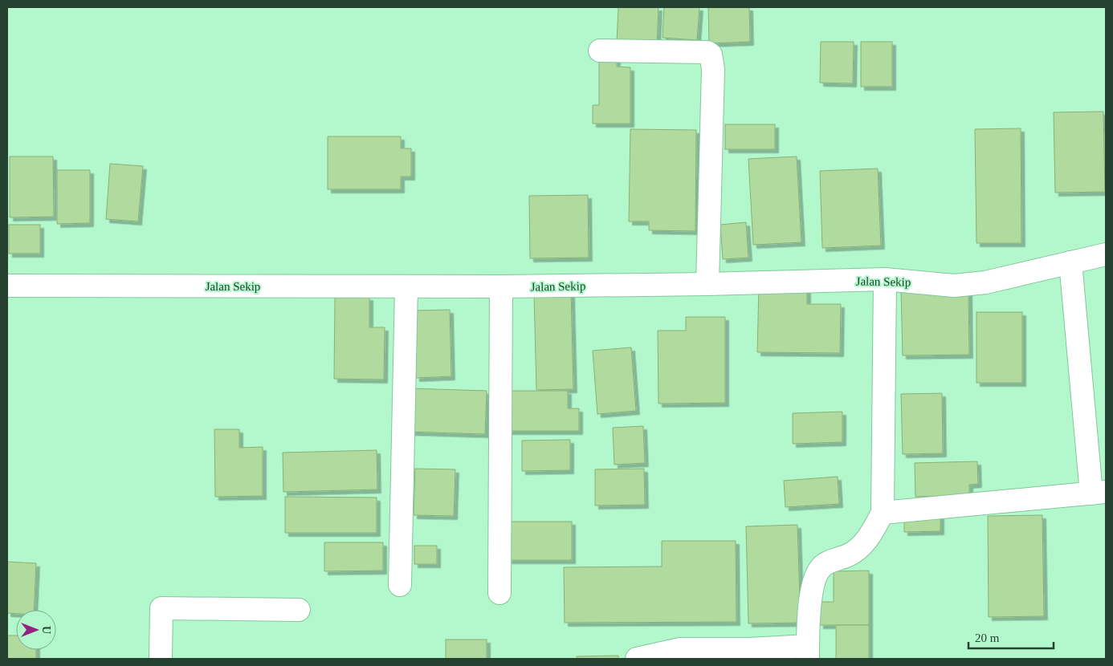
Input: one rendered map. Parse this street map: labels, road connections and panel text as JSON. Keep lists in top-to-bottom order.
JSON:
{
  "streets": {
    "street": ["Jalan Sekip"]
  },
  "scale_bar": "20 m",
  "north": "right"
}
